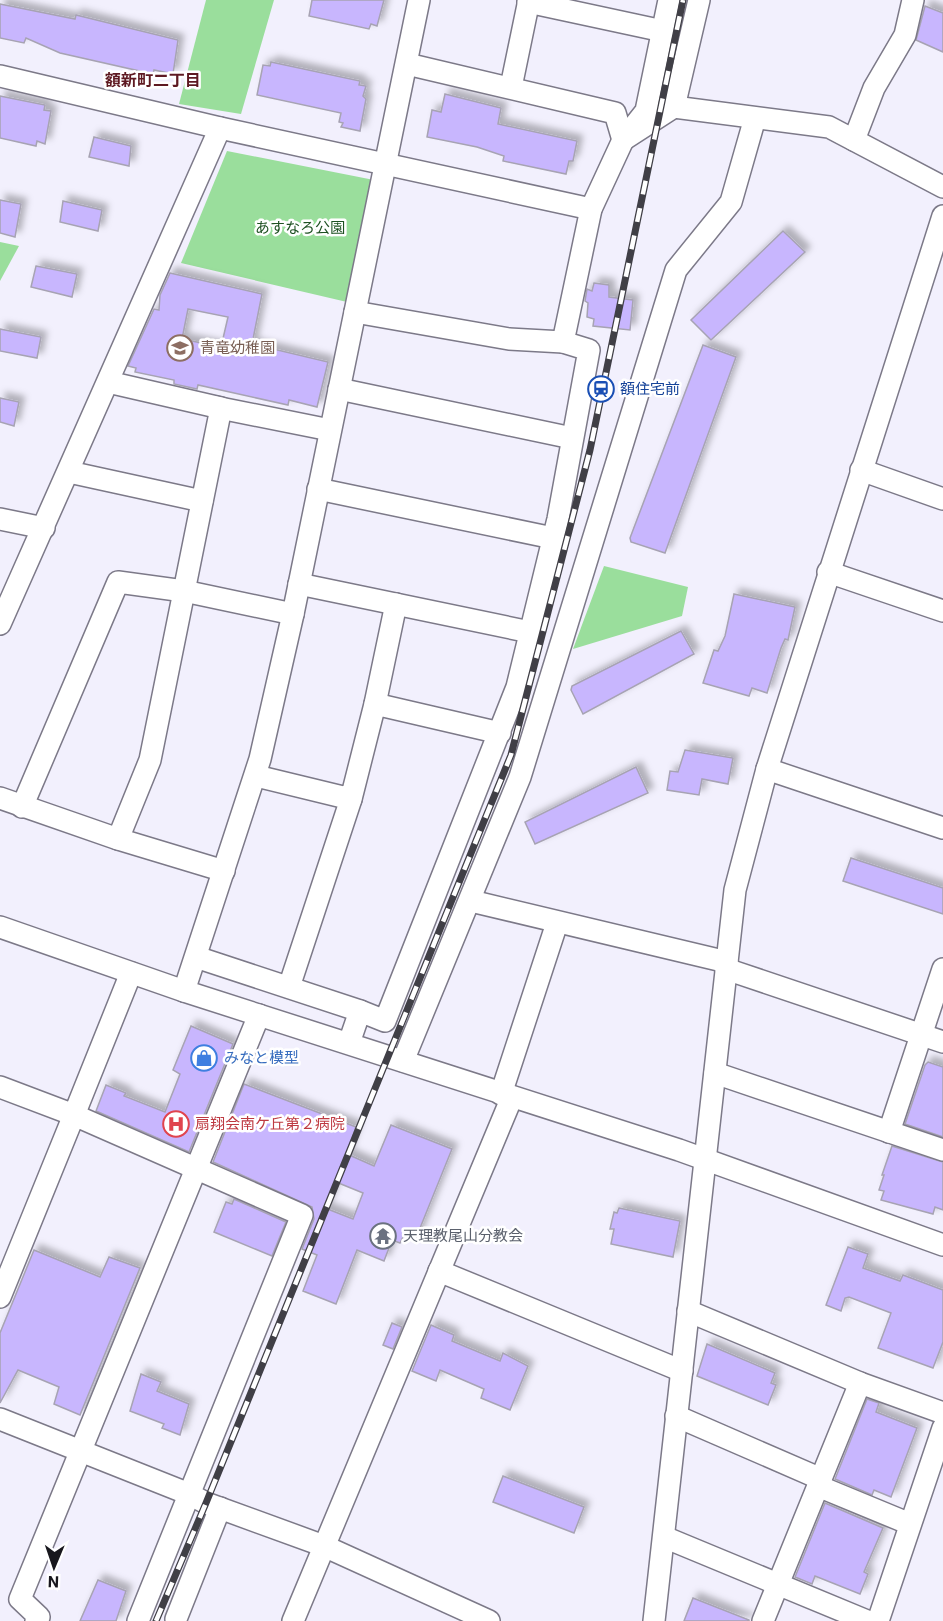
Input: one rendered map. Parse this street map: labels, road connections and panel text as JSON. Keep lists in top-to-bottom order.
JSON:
{
  "districts": ["額新町二丁目"],
  "parks": ["あすなろ公園"],
  "places": {
    "school or university": ["青竜幼稚園"],
    "station": ["額住宅前"],
    "shop": ["みなと模型"],
    "hospital": ["扇翔会南ケ丘第２病院"],
    "temple": ["天理教尾山分教会"]
  },
  "north": "bottom"
}
